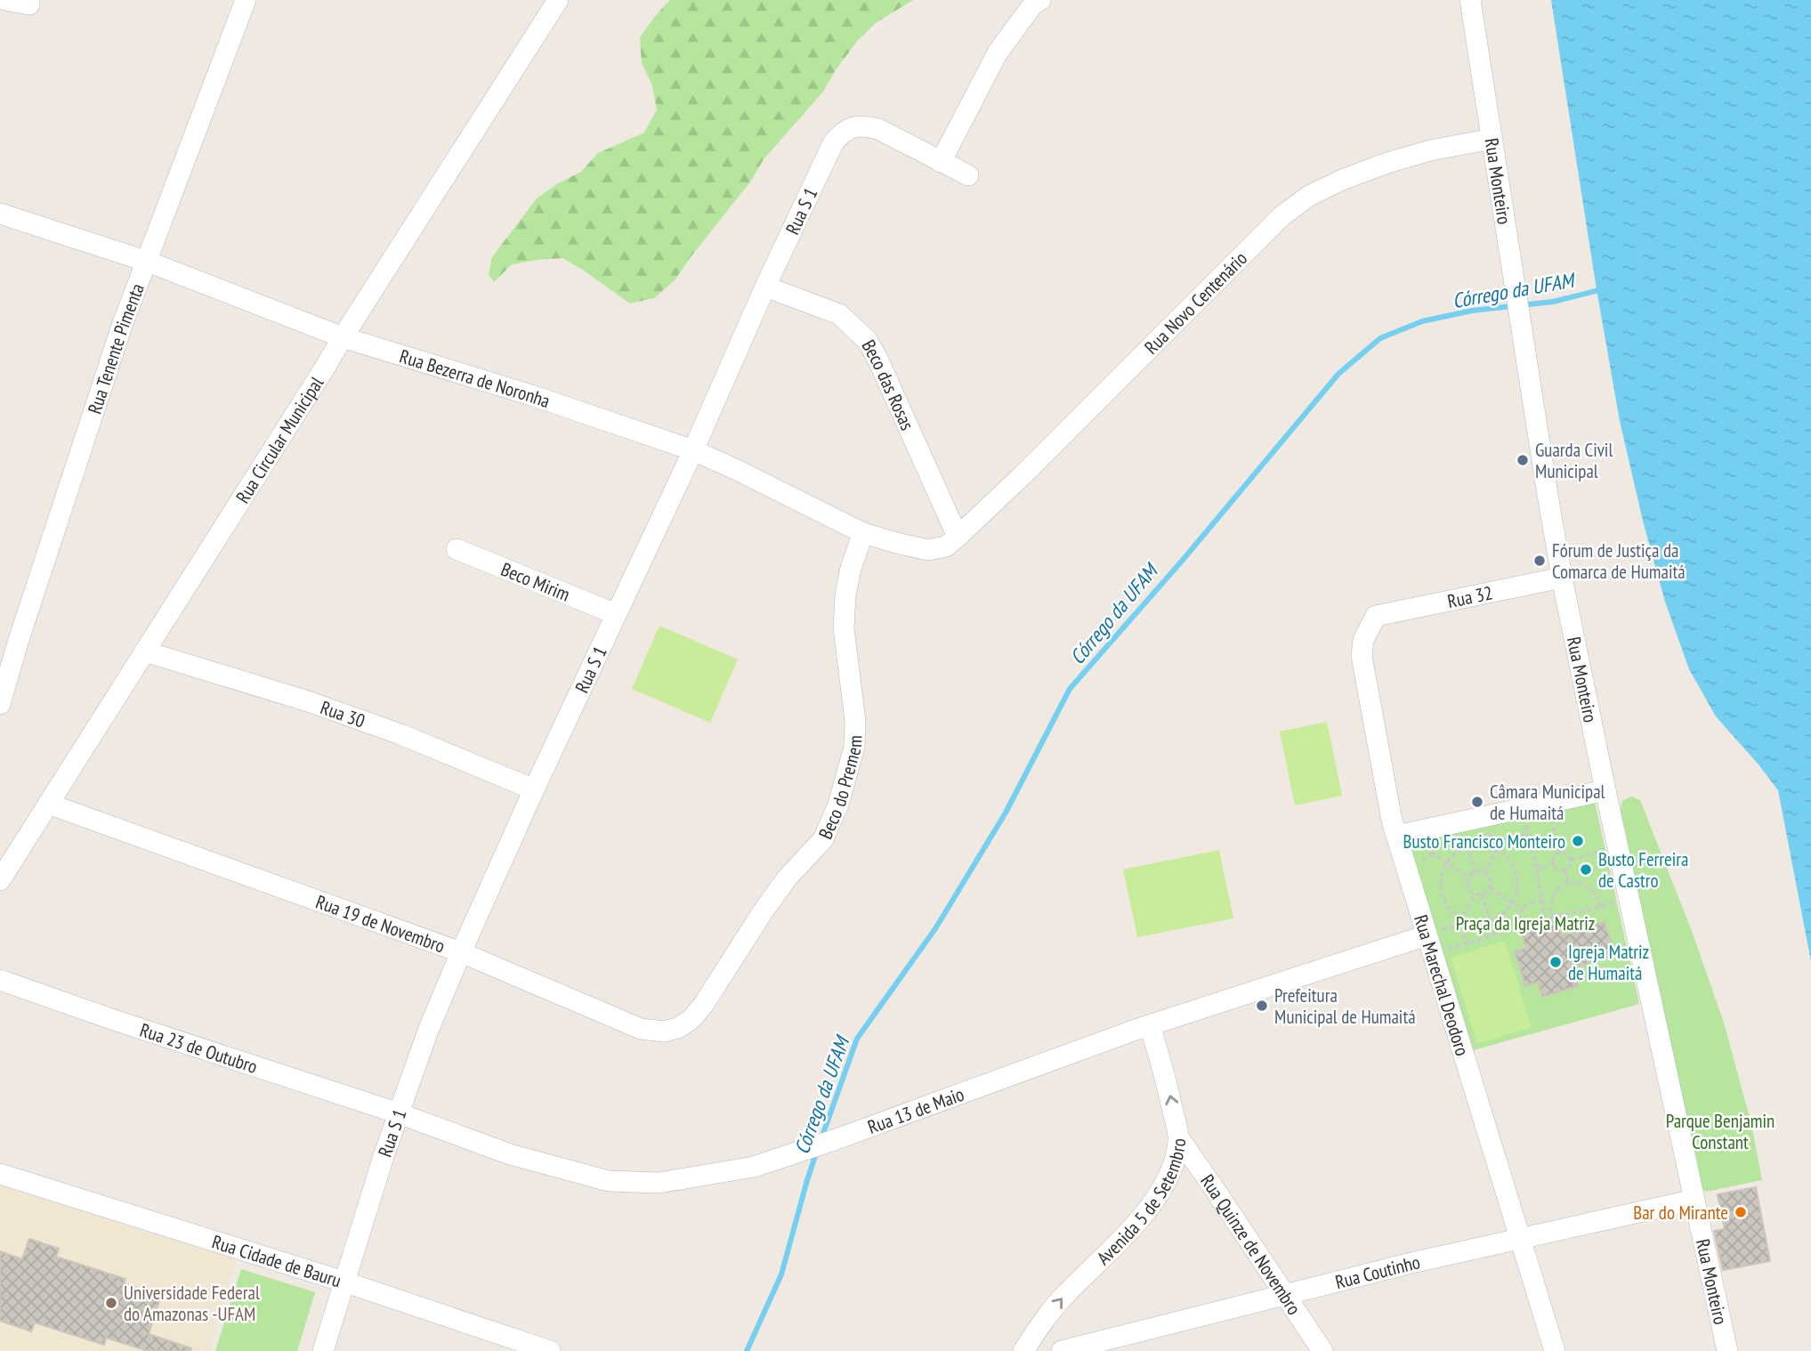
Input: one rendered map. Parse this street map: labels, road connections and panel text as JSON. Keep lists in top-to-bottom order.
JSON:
{
  "streets": {
    "street": [
      "Rua Monteiro",
      "Rua S 1",
      "Rua Novo Centenário",
      "Rua Tenente Pimenta",
      "Rua Bezerra de Noronha",
      "Beco das Rosas",
      "Rua Circular Municipal",
      "Beco Mirim",
      "Rua 32",
      "Rua 30",
      "Beco do Premem",
      "Rua 19 de Novembro",
      "Rua Marechal Deodoro",
      "Rua 23 de Outubro",
      "Rua 13 de Maio",
      "Avenida 5 de Setembro",
      "Rua Quinze de Novembro",
      "Rua Cidade de Bauru",
      "Rua Coutinho"
    ]
  },
  "crossings": [
    ["Rua Monteiro", "Rua Novo Centenário"],
    ["Rua Monteiro", "Rua 32"],
    ["Rua Monteiro", "Rua Coutinho"],
    ["Rua S 1", "Rua Bezerra de Noronha"],
    ["Rua S 1", "Beco das Rosas"],
    ["Rua S 1", "Beco Mirim"],
    ["Rua S 1", "Rua 30"],
    ["Rua S 1", "Rua 19 de Novembro"],
    ["Rua S 1", "Rua 23 de Outubro"],
    ["Rua S 1", "Rua 13 de Maio"],
    ["Rua S 1", "Rua Cidade de Bauru"],
    ["Rua Novo Centenário", "Rua Bezerra de Noronha"],
    ["Rua Novo Centenário", "Beco das Rosas"],
    ["Rua Tenente Pimenta", "Rua Bezerra de Noronha"],
    ["Rua Bezerra de Noronha", "Beco das Rosas"],
    ["Rua Bezerra de Noronha", "Rua Circular Municipal"],
    ["Rua Bezerra de Noronha", "Beco do Premem"],
    ["Rua Circular Municipal", "Rua 30"],
    ["Rua Circular Municipal", "Rua 19 de Novembro"],
    ["Rua 32", "Rua Marechal Deodoro"],
    ["Beco do Premem", "Rua 19 de Novembro"],
    ["Rua Marechal Deodoro", "Rua 13 de Maio"],
    ["Rua Marechal Deodoro", "Rua Coutinho"],
    ["Rua 23 de Outubro", "Rua 13 de Maio"],
    ["Rua 13 de Maio", "Avenida 5 de Setembro"],
    ["Avenida 5 de Setembro", "Rua Quinze de Novembro"],
    ["Rua Quinze de Novembro", "Rua Coutinho"]
  ],
  "one_way": ["Avenida 5 de Setembro"],
  "water": ["Córrego da UFAM"],
  "parks": ["Praça da Igreja Matriz", "Parque Benjamin Constant"],
  "places": [
    "Guarda Civil Municipal",
    "Fórum de Justiça da Comarca de Humaitá",
    "Câmara Municipal de Humaitá",
    "Busto Francisco Monteiro",
    "Busto Ferreira de Castro",
    "Igreja Matriz de Humaitá",
    "Prefeitura Municipal de Humaitá",
    "Bar do Mirante",
    "Universidade Federal do Amazonas -UFAM"
  ]
}
